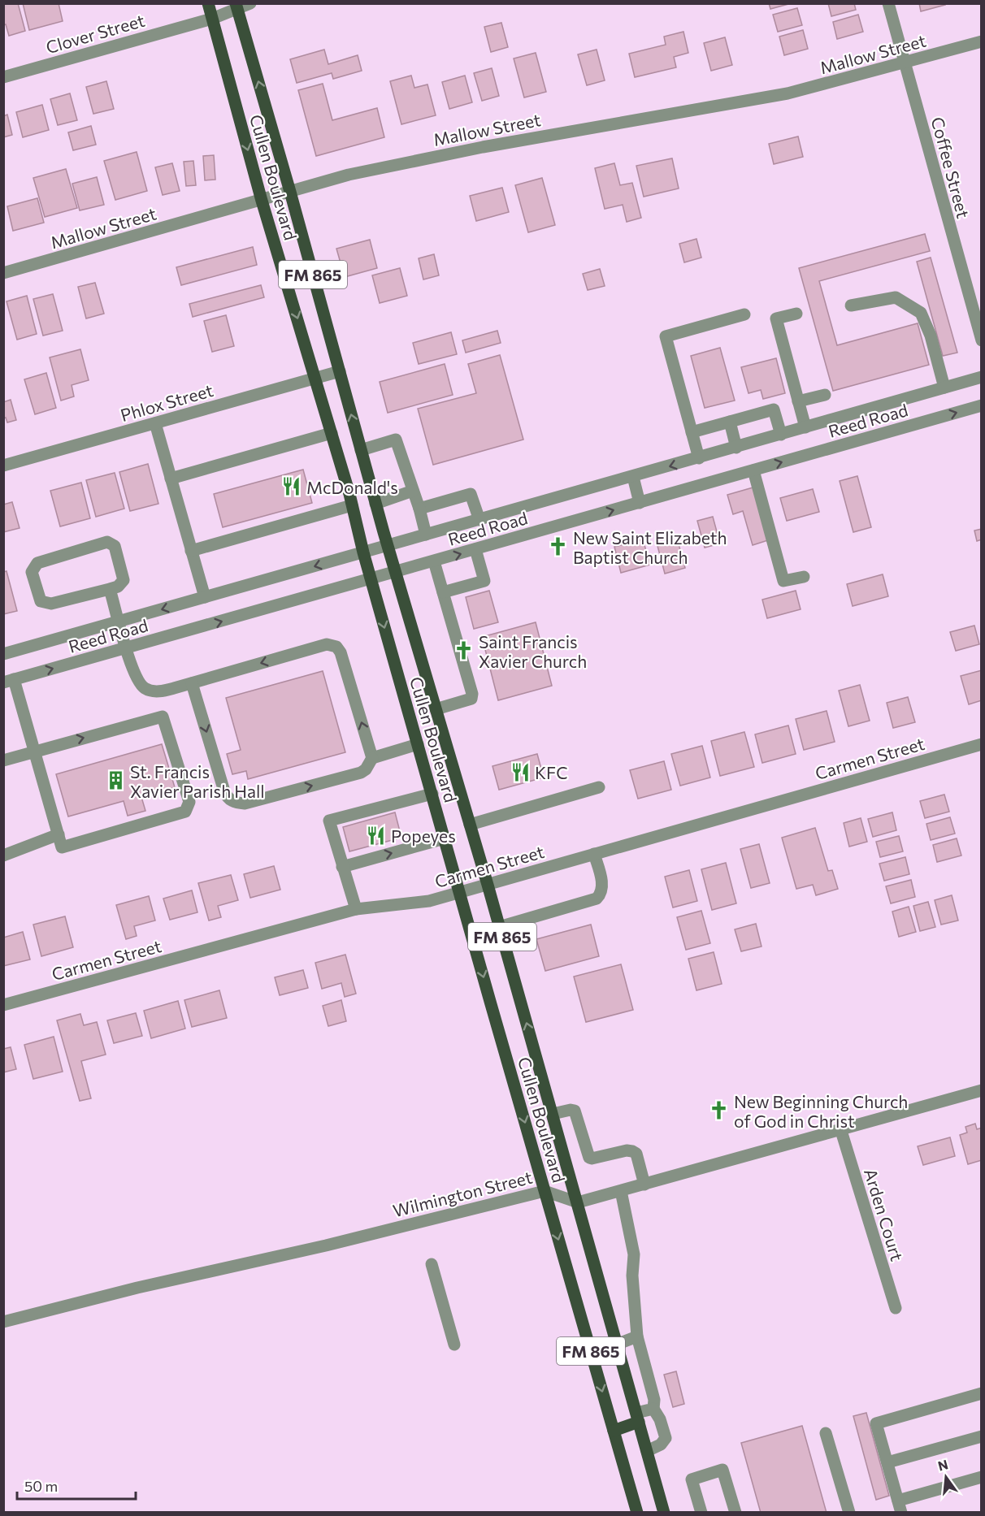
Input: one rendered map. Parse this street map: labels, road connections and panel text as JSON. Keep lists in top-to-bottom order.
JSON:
{
  "streets": {
    "main road": ["Cullen Boulevard", "FM 865"],
    "street": [
      "Clover Street",
      "Mallow Street",
      "Coffee Street",
      "Phlox Street",
      "Reed Road",
      "Carmen Street",
      "Wilmington Street",
      "Arden Court"
    ]
  },
  "crossings": [
    ["Clover Street", "Cullen Boulevard"],
    ["Mallow Street", "Coffee Street"],
    ["Mallow Street", "Cullen Boulevard"],
    ["Cullen Boulevard", "Phlox Street"],
    ["Cullen Boulevard", "Reed Road"],
    ["Cullen Boulevard", "Carmen Street"],
    ["Cullen Boulevard", "Wilmington Street"]
  ],
  "places": {
    "restaurant": ["McDonald's", "KFC", "Popeyes"],
    "church": ["New Saint Elizabeth Baptist Church", "Saint Francis Xavier Church", "New Beginning Church of God in Christ"],
    "building": ["St. Francis Xavier Parish Hall"]
  },
  "scale_bar": "50 m",
  "north": "top"
}
